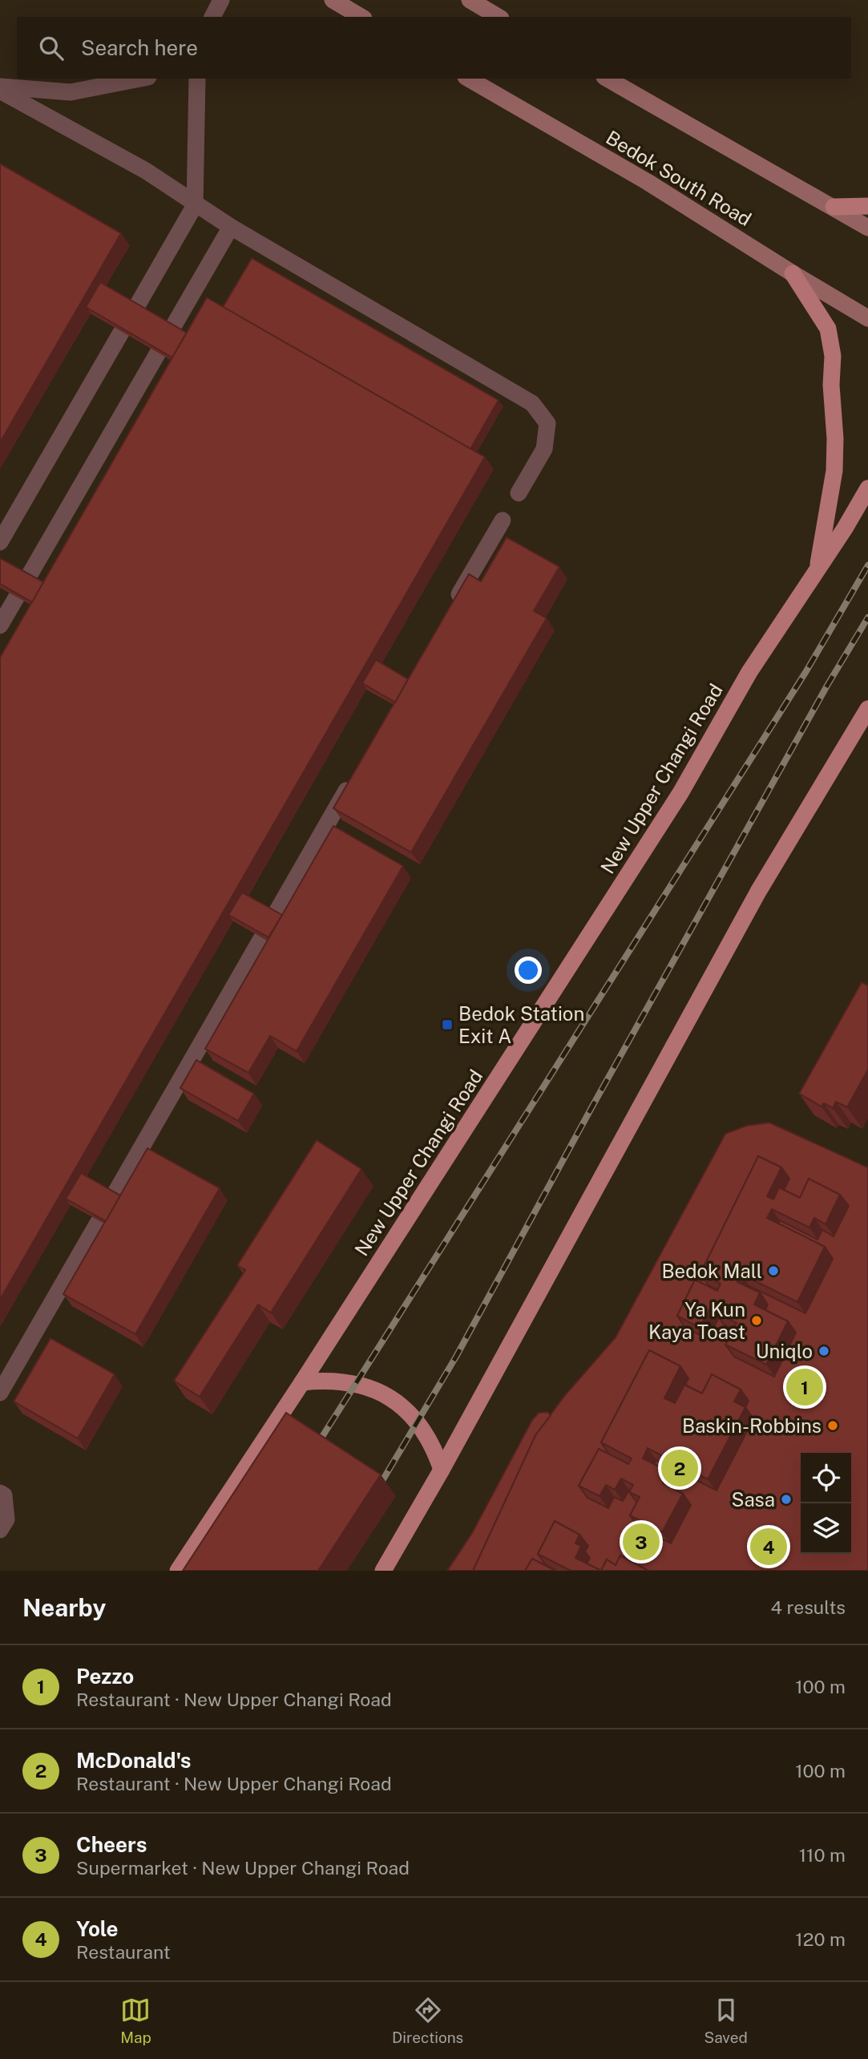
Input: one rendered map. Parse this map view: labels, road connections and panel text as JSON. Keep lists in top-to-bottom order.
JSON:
{
  "streets": {
    "main road": ["Bedok South Road", "New Upper Changi Road"]
  },
  "places": {
    "transit": ["Bedok Station Exit A"],
    "other": [
      "Bedok Mall",
      "Ya Kun Kaya Toast",
      "Uniqlo",
      "Baskin-Robbins",
      "Sasa"
    ]
  },
  "page": {
    "search": "Search here",
    "pins": [
      "1",
      "2",
      "3",
      "4"
    ],
    "heading": ["Nearby", "4 results"],
    "list": [
      {
        "mark": "1",
        "name": "Pezzo",
        "note": "Restaurant · New Upper Changi Road",
        "value": "100 m"
      },
      {
        "mark": "2",
        "name": "McDonald's",
        "note": "Restaurant · New Upper Changi Road",
        "value": "100 m"
      },
      {
        "mark": "3",
        "name": "Cheers",
        "note": "Supermarket · New Upper Changi Road",
        "value": "110 m"
      },
      {
        "mark": "4",
        "name": "Yole",
        "note": "Restaurant",
        "value": "120 m"
      }
    ],
    "nav": ["Map", "Directions", "Saved"]
  }
}
